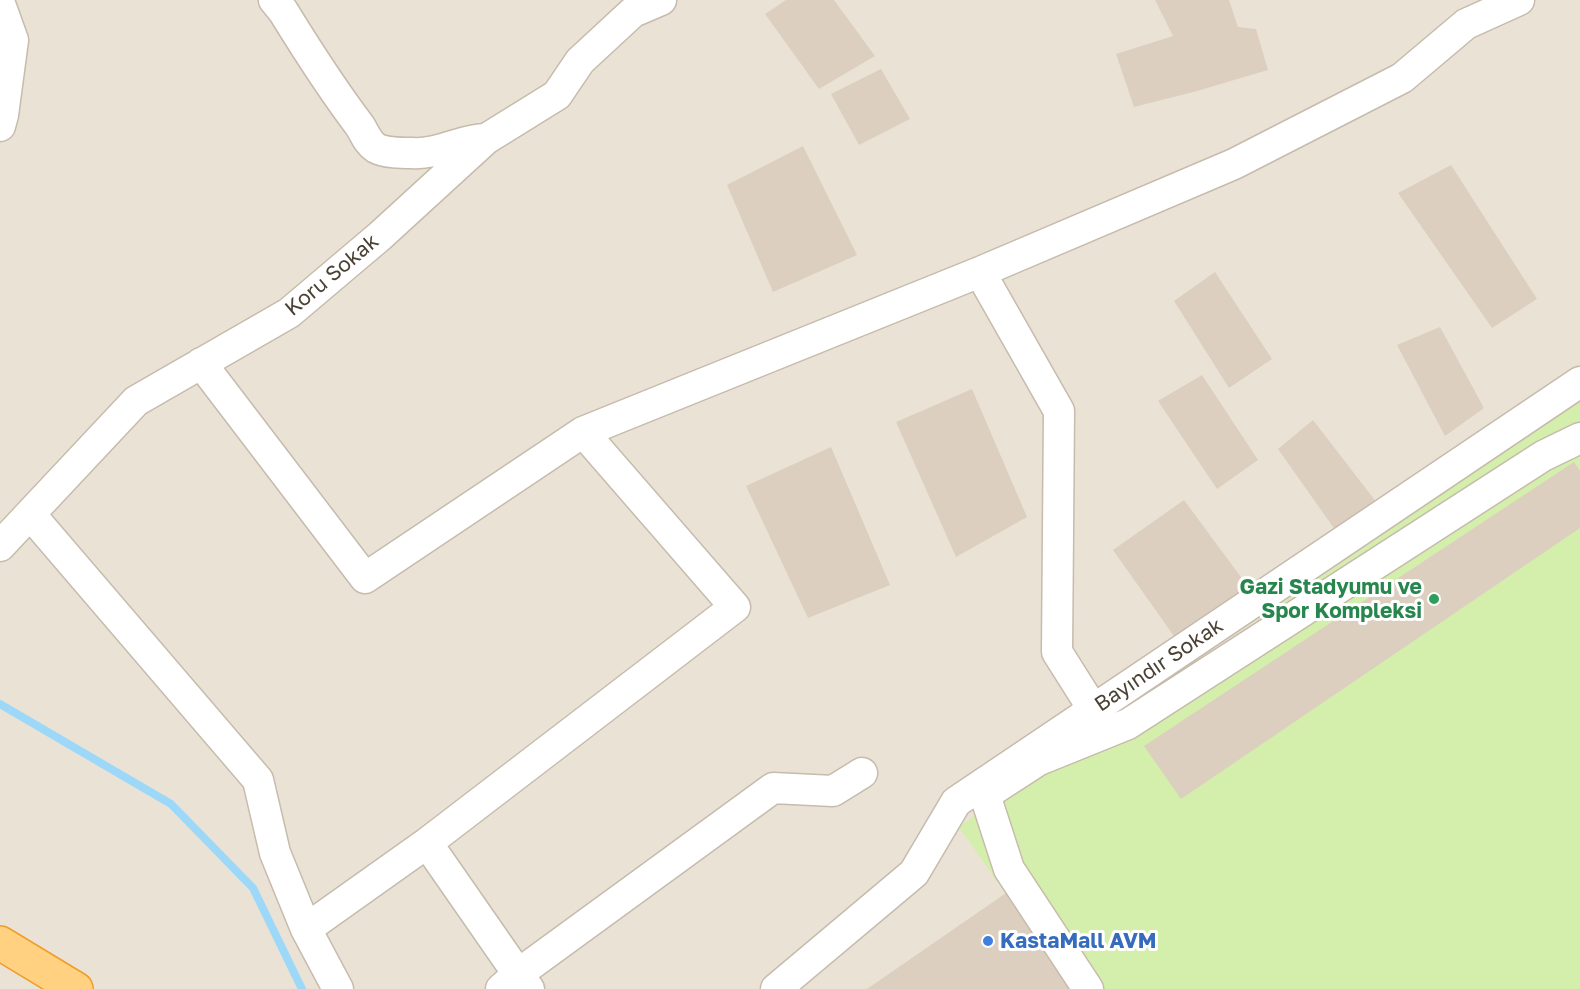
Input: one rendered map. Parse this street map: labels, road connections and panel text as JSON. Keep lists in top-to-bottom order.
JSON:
{
  "streets": {
    "street": ["Koru Sokak", "Bayındır Sokak"]
  },
  "places": ["Gazi Stadyumu ve Spor Kompleksi", "KastaMall AVM"]
}
